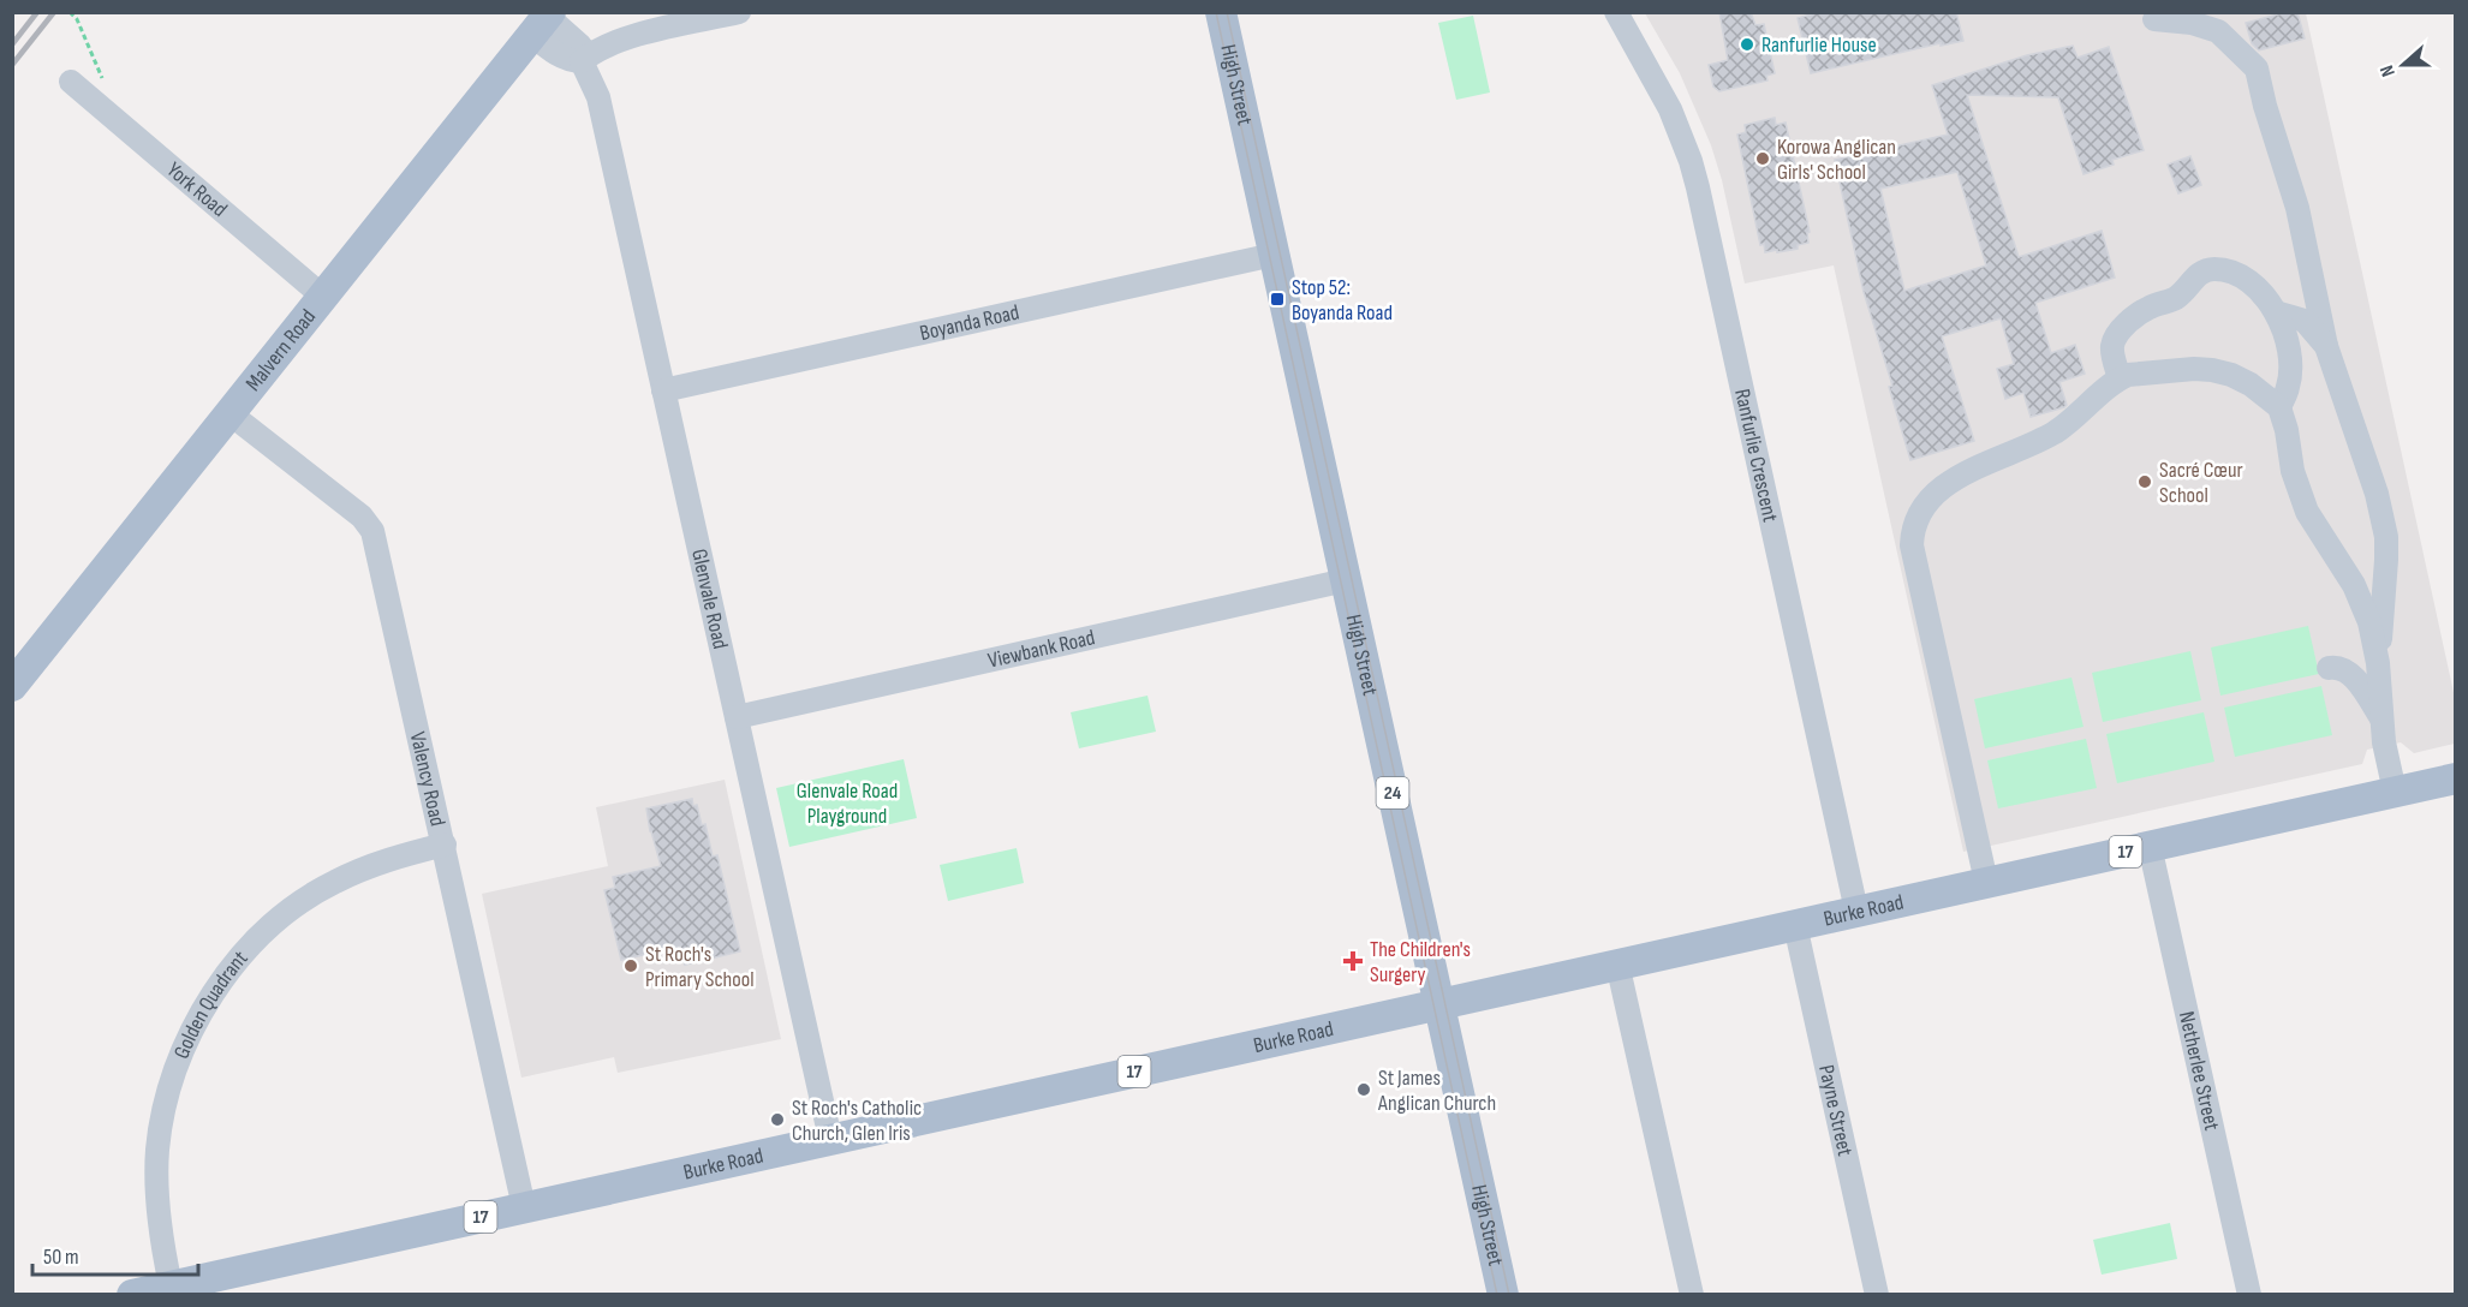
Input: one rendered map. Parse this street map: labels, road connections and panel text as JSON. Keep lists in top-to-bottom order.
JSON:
{
  "streets": {
    "main road": [
      "High Street",
      "Malvern Road",
      "24",
      "17",
      "Burke Road"
    ],
    "street": [
      "York Road",
      "Boyanda Road",
      "Ranfurlie Crescent",
      "Glenvale Road",
      "Viewbank Road",
      "Valency Road",
      "Golden Quadrant",
      "Netherlee Street",
      "Payne Street"
    ]
  },
  "crossings": [
    ["High Street", "Boyanda Road"],
    ["High Street", "Viewbank Road"],
    ["High Street", "Burke Road"],
    ["York Road", "Malvern Road"],
    ["Boyanda Road", "Glenvale Road"],
    ["Malvern Road", "Valency Road"],
    ["Ranfurlie Crescent", "Burke Road"],
    ["Glenvale Road", "Viewbank Road"],
    ["Glenvale Road", "Burke Road"],
    ["Valency Road", "Burke Road"],
    ["Valency Road", "Golden Quadrant"],
    ["Burke Road", "Golden Quadrant"],
    ["Burke Road", "Netherlee Street"],
    ["Burke Road", "Payne Street"]
  ],
  "parks": ["Glenvale Road Playground"],
  "places": {
    "other": [
      "Ranfurlie House",
      "Korowa Anglican Girls' School",
      "Sacré Cœur School",
      "St Roch's Primary School",
      "St James Anglican Church",
      "St Roch's Catholic Church, Glen Iris"
    ],
    "transit": ["Stop 52: Boyanda Road"],
    "health": ["The Children's Surgery"]
  },
  "scale_bar": "50 m",
  "north": "left"
}
